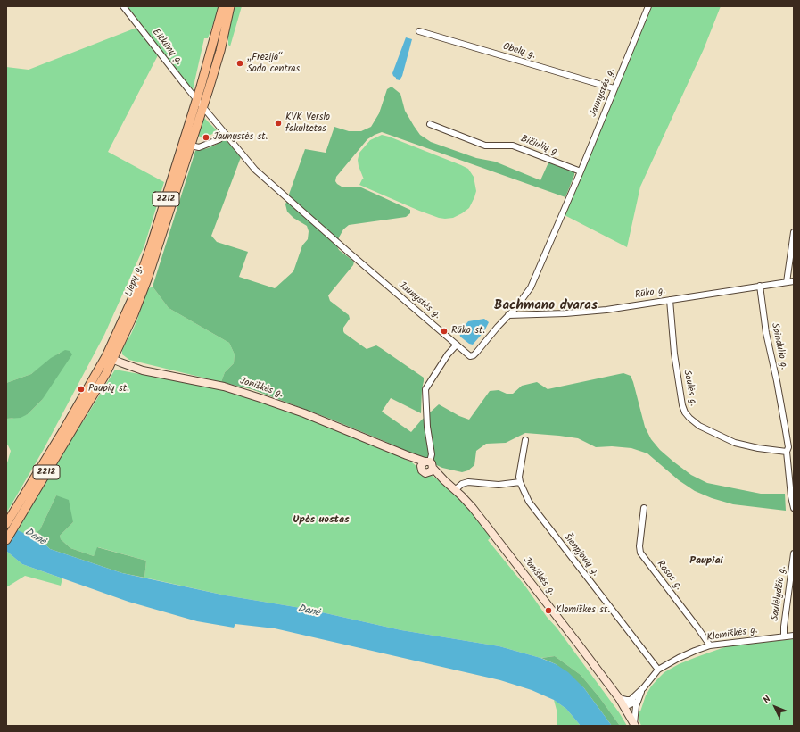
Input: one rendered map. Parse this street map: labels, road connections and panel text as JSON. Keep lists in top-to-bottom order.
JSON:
{
  "streets": {
    "main road": ["2212", "Liepų g.", "Joniškės g."],
    "street": [
      "Eitkūnų g.",
      "Obelų g.",
      "Jaunystės g.",
      "Bičiulių g.",
      "Rūko g.",
      "Spindulio g.",
      "Saulės g.",
      "Šienpjovių g.",
      "Rasos g.",
      "Saulėlydžio g.",
      "Klemiškės g."
    ]
  },
  "crossings": [
    ["Eitkūnų g.", "Jaunystės g."],
    ["Eitkūnų g.", "Liepų g."],
    ["Obelų g.", "Jaunystės g."],
    ["Jaunystės g.", "Bičiulių g."],
    ["Jaunystės g.", "Liepų g."],
    ["Jaunystės g.", "Rūko g."],
    ["Liepų g.", "Joniškės g."],
    ["Rūko g.", "Spindulio g."],
    ["Rūko g.", "Saulės g."],
    ["Spindulio g.", "Saulės g."],
    ["Joniškės g.", "Klemiškės g."],
    ["Šienpjovių g.", "Klemiškės g."],
    ["Rasos g.", "Klemiškės g."],
    ["Saulėlydžio g.", "Klemiškės g."]
  ],
  "districts": ["Bachmano dvaras", "Upės uostas", "Paupiai"],
  "water": ["Danė"],
  "places": [
    "„Frezija“ Sodo centras",
    "KVK Verslo fakultetas",
    "Jaunystės st.",
    "Rūko st.",
    "Paupių st.",
    "Klemiškės st."
  ],
  "north": "top left"
}
